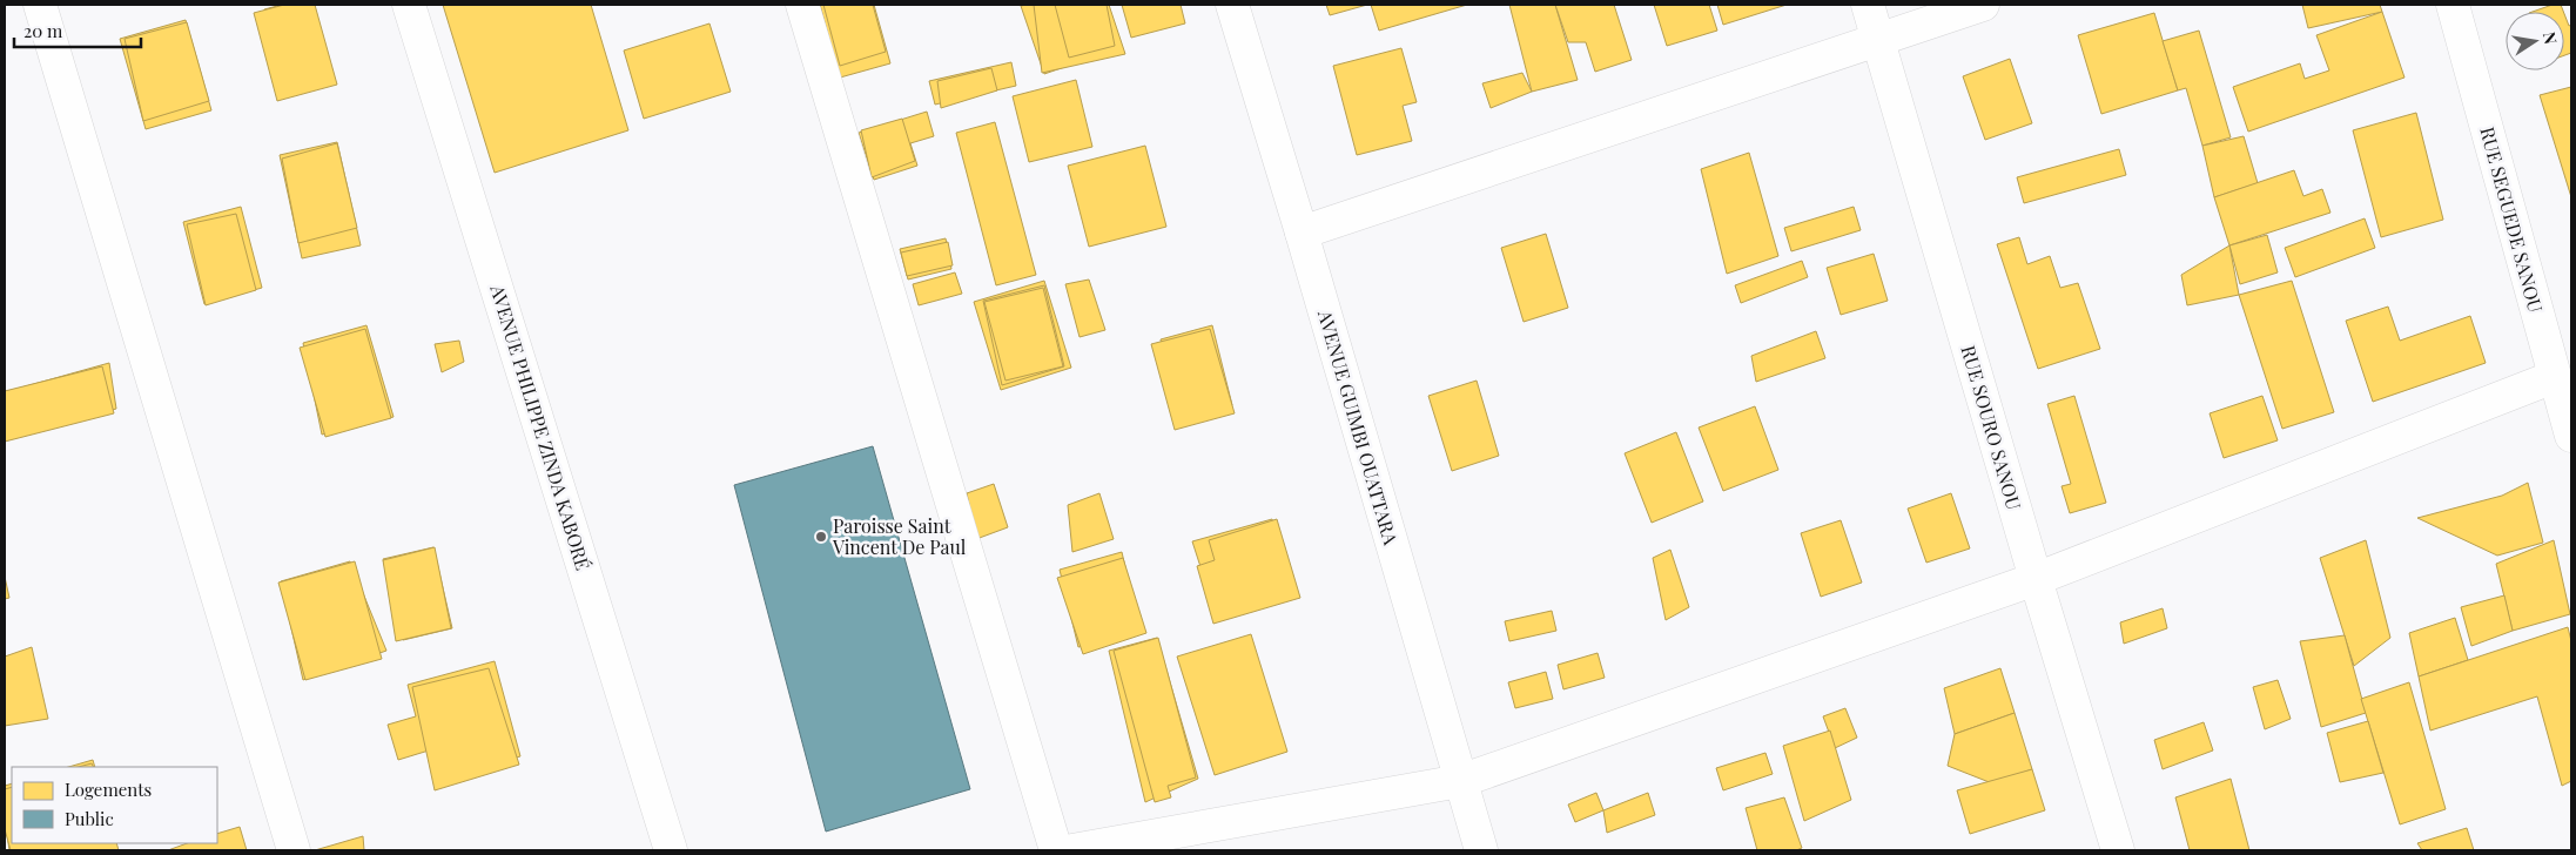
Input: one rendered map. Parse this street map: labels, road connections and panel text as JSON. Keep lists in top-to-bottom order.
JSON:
{
  "streets": {
    "street": [
      "RUE SEGUEDE SANOU",
      "AVENUE PHILIPPE ZINDA KABORÉ",
      "AVENUE GUIMBI OUATTARA",
      "RUE SOURO SANOU"
    ]
  },
  "places": ["Paroisse Saint Vincent De Paul"],
  "legend": ["Logements", "Public"],
  "scale_bar": "20 m",
  "north": "right"
}
